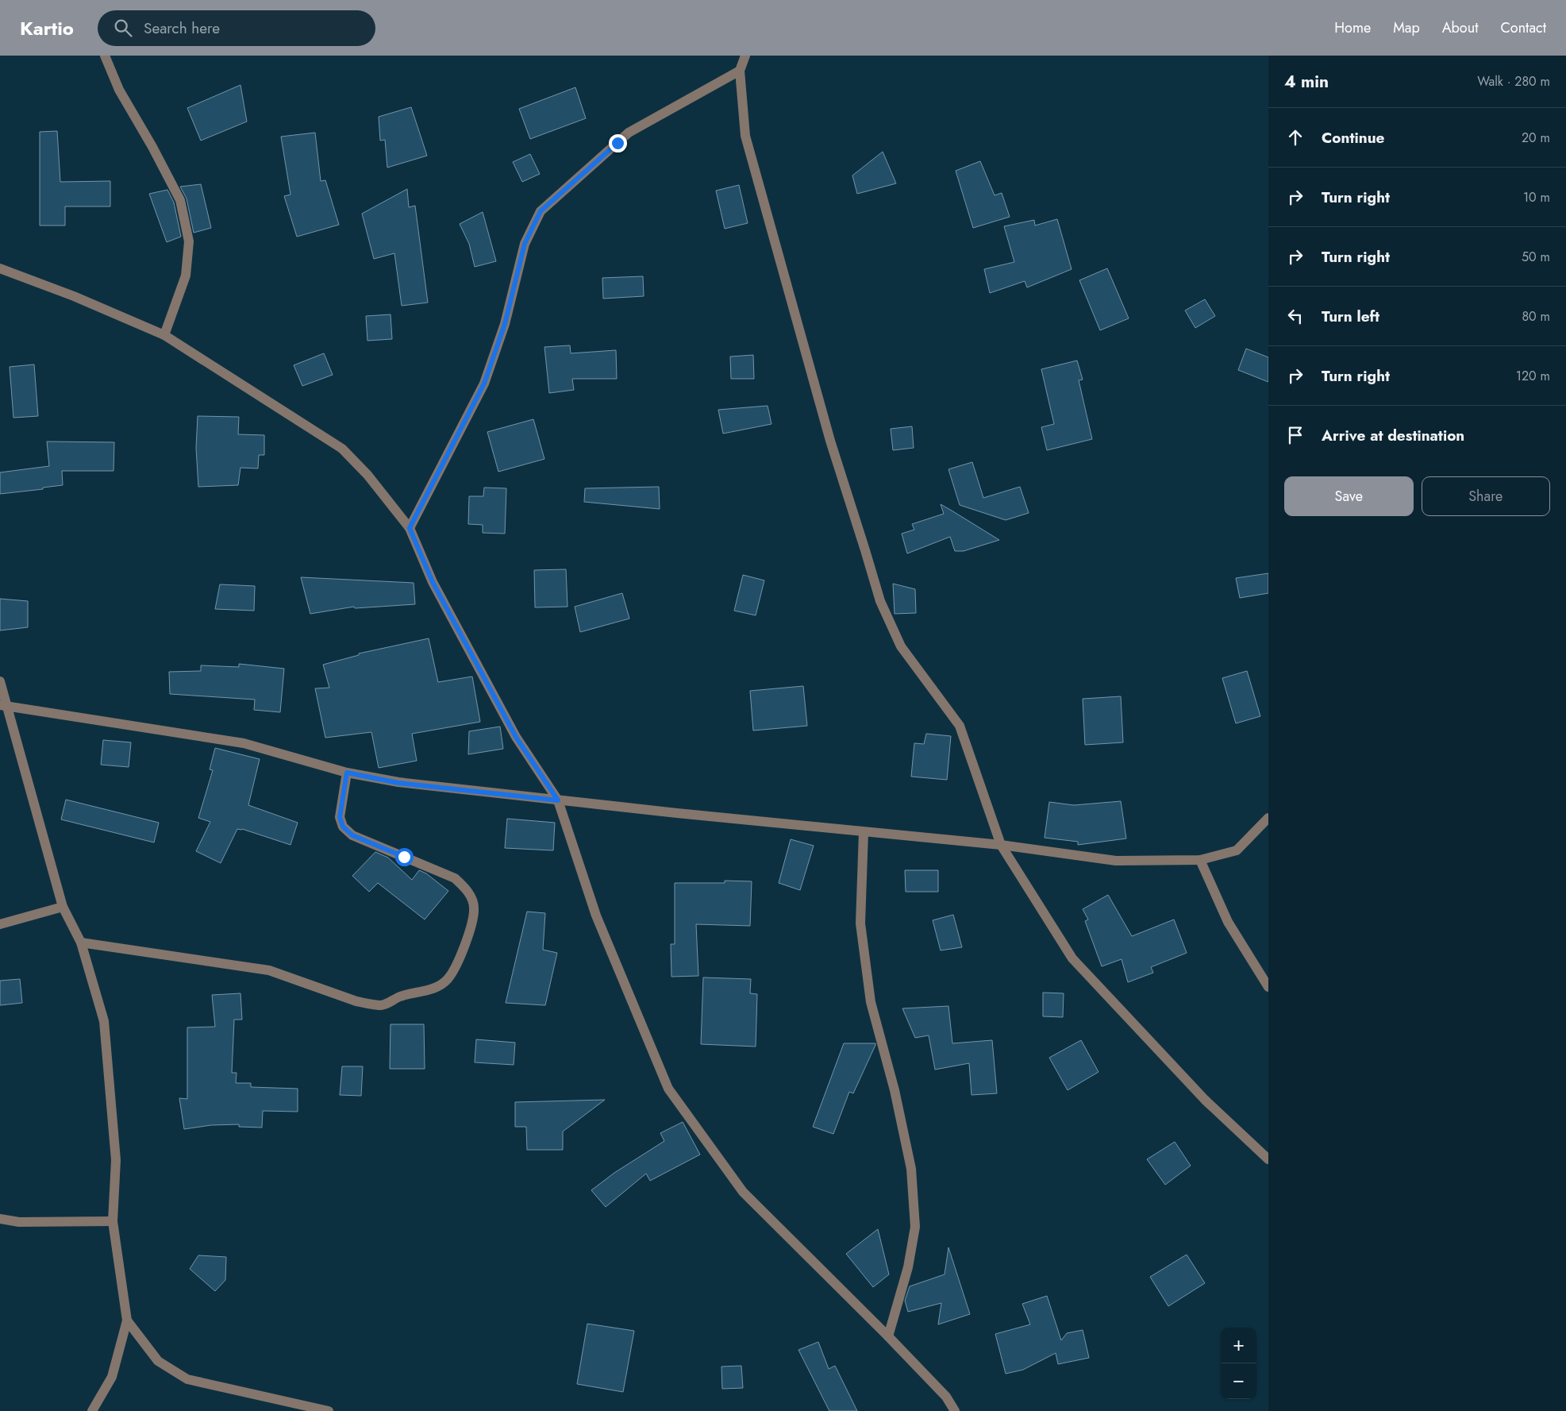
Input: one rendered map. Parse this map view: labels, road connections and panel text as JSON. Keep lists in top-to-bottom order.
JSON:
{
  "page": {
    "header": "Kartio",
    "search": "Search here",
    "nav": [
      "Home",
      "Map",
      "About",
      "Contact"
    ],
    "heading": ["4 min", "Walk · 280 m"],
    "list": [
      ["Continue", "20 m"],
      ["Turn right", "10 m"],
      ["Turn right", "50 m"],
      ["Turn left", "80 m"],
      ["Turn right", "120 m"],
      "Arrive at destination"
    ],
    "buttons": ["Save", "Share"],
    "map_buttons": ["+", "−"]
  }
}
